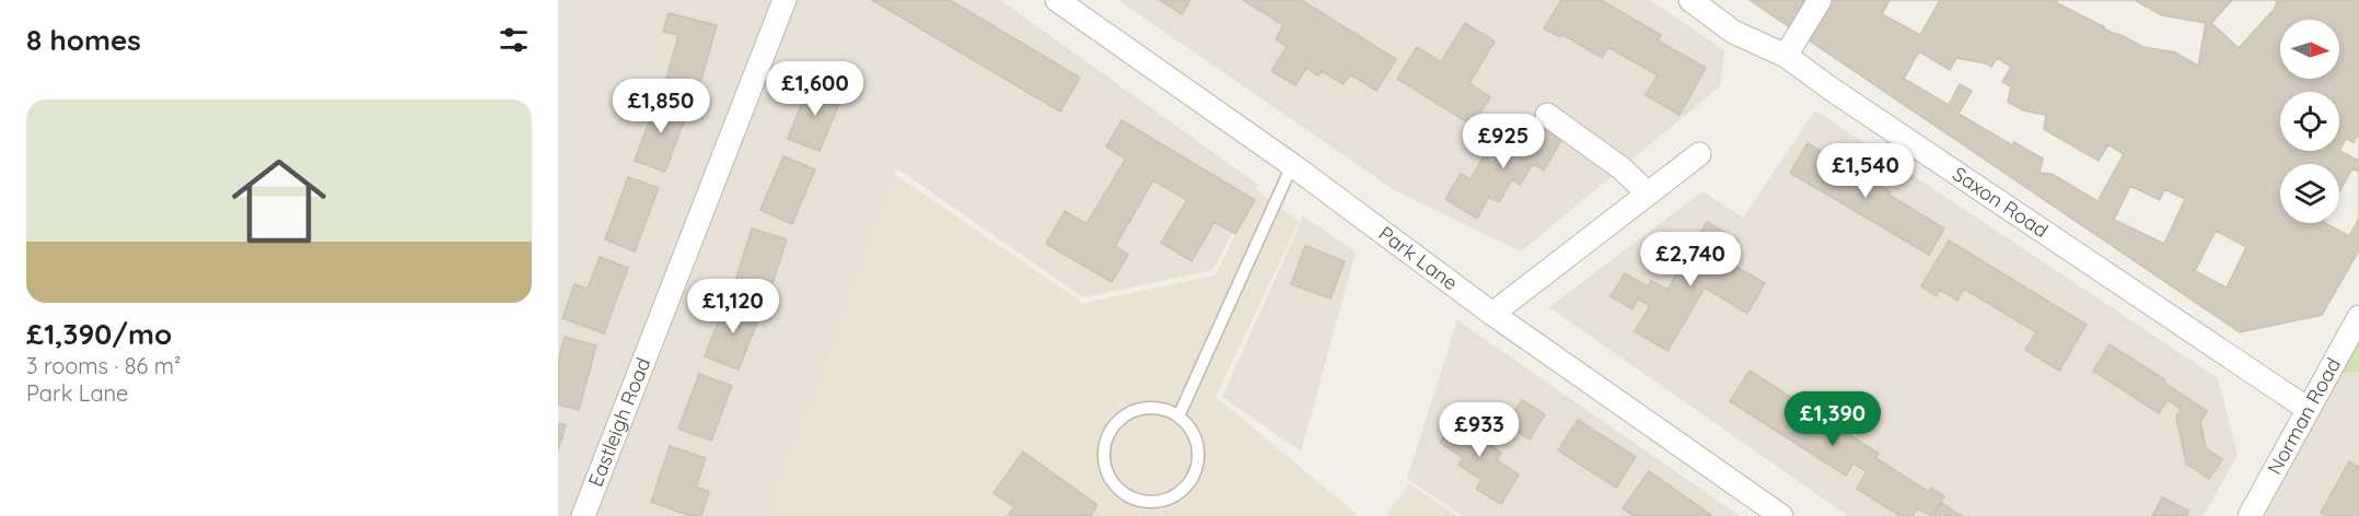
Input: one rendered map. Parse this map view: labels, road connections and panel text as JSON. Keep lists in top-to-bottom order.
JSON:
{
  "streets": {
    "street": [
      "Saxon Road",
      "Park Lane",
      "Norman Road",
      "Eastleigh Road"
    ]
  },
  "crossings": [
    ["Saxon Road", "Norman Road"]
  ],
  "north": "right",
  "page": {
    "heading": "8 homes",
    "price": [
      "£1,600",
      "£1,850",
      "£925",
      "£1,540",
      "£2,740",
      "£1,120",
      "£1,390",
      "£933"
    ],
    "list": [
      {
        "name": "£1,390/mo",
        "note": "3 rooms · 86 m² · Park Lane"
      }
    ]
  }
}
